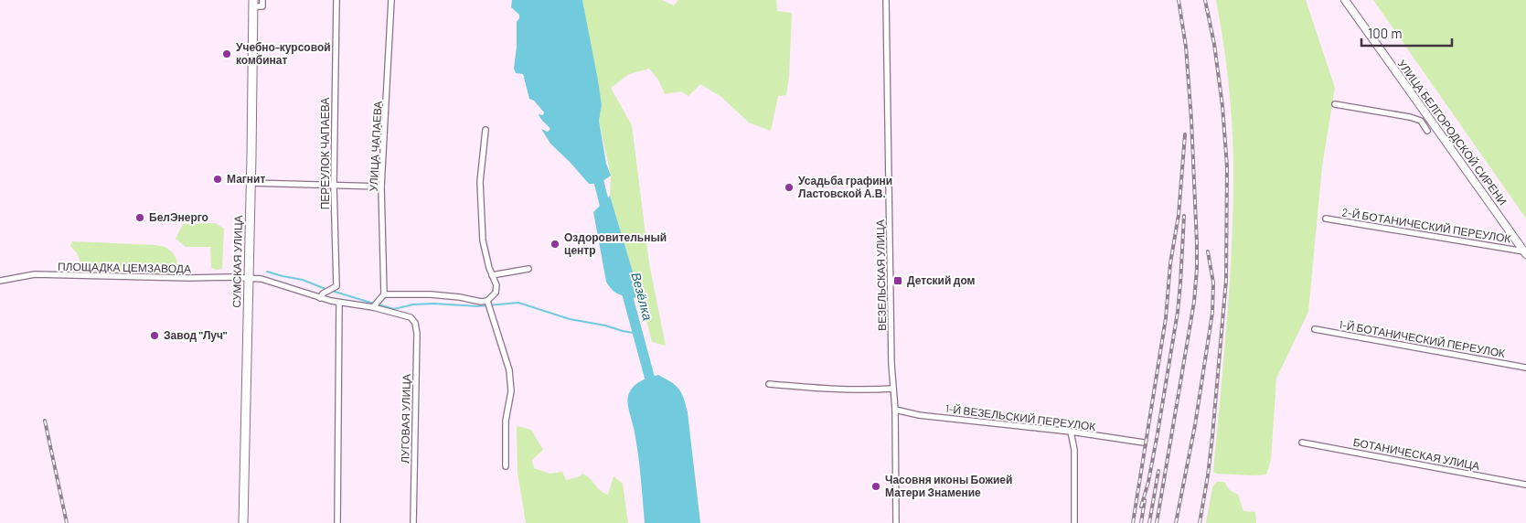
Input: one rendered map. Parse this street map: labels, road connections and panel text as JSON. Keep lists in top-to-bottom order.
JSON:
{
  "streets": {
    "main road": ["УЛИЦА БЕЛГОРОДСКОЙ СИРЕНИ", "СУМСКАЯ УЛИЦА"],
    "street": [
      "УЛИЦА ЧАПАЕВА",
      "ПЕРЕУЛОК ЧАПАЕВА",
      "2-Й БОТАНИЧЕСКИЙ ПЕРЕУЛОК",
      "ПЛОЩАДКА ЦЕМЗАВОДА",
      "ВЕЗЕЛЬСКАЯ УЛИЦА",
      "1-Й БОТАНИЧЕСКИЙ ПЕРЕУЛОК",
      "1-Й ВЕЗЕЛЬСКИЙ ПЕРЕУЛОК",
      "ЛУГОВАЯ УЛИЦА",
      "БОТАНИЧЕСКАЯ УЛИЦА"
    ]
  },
  "crossings": [
    ["УЛИЦА БЕЛГОРОДСКОЙ СИРЕНИ", "2-Й БОТАНИЧЕСКИЙ ПЕРЕУЛОК"],
    ["СУМСКАЯ УЛИЦА", "ПЛОЩАДКА ЦЕМЗАВОДА"],
    ["ВЕЗЕЛЬСКАЯ УЛИЦА", "1-Й ВЕЗЕЛЬСКИЙ ПЕРЕУЛОК"]
  ],
  "water": ["Везёлка"],
  "places": {
    "other": [
      "Учебно-курсовой комбинат",
      "Магнит",
      "Усадьба графини Ластовской А.В.",
      "БелЭнерго",
      "Оздоровительный центр",
      "Завод \"Луч\"",
      "Часовня иконы Божией Матери Знамение"
    ],
    "transit": ["Детский дом"]
  },
  "scale_bar": "100 m"
}
